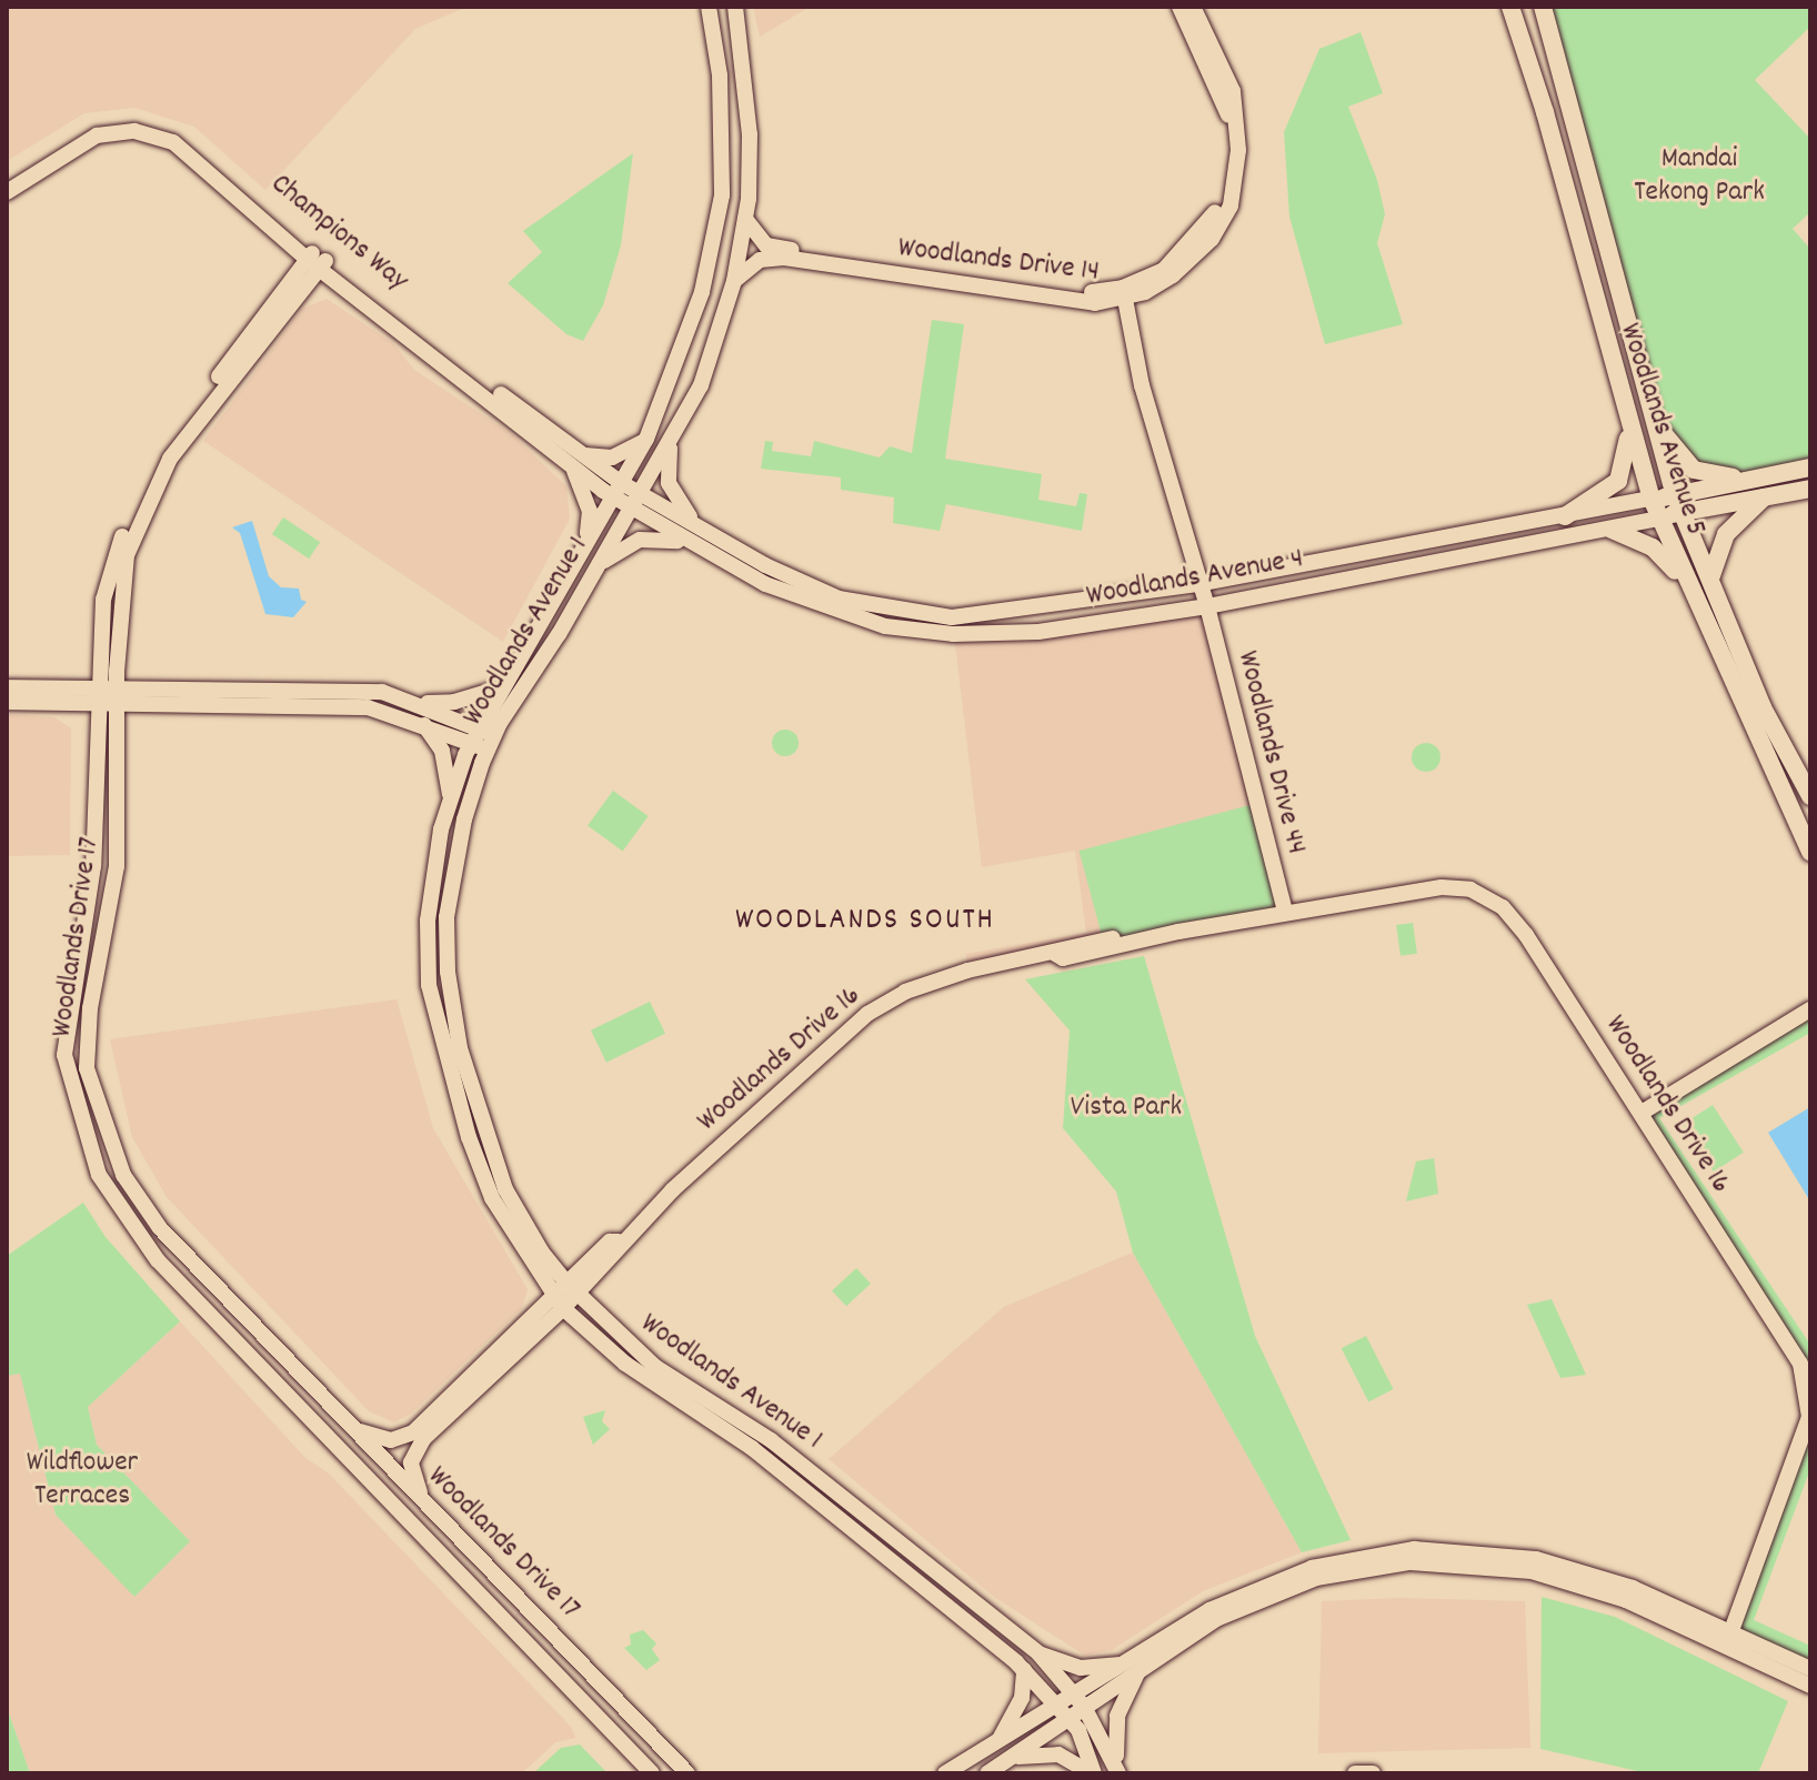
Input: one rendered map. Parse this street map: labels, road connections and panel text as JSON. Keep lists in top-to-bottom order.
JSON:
{
  "streets": {
    "main road": ["Woodlands Avenue 5", "Woodlands Avenue 4"],
    "street": [
      "Champions Way",
      "Woodlands Drive 14",
      "Woodlands Avenue 1",
      "Woodlands Drive 44",
      "Woodlands Drive 17",
      "Woodlands Drive 16"
    ]
  },
  "crossings": [
    ["Champions Way", "Woodlands Avenue 4"],
    ["Champions Way", "Woodlands Avenue 1"],
    ["Champions Way", "Woodlands Drive 17"],
    ["Woodlands Drive 14", "Woodlands Avenue 1"],
    ["Woodlands Drive 14", "Woodlands Drive 44"],
    ["Woodlands Avenue 5", "Woodlands Avenue 4"],
    ["Woodlands Avenue 4", "Woodlands Avenue 1"],
    ["Woodlands Avenue 4", "Woodlands Drive 44"],
    ["Woodlands Avenue 1", "Woodlands Drive 16"],
    ["Woodlands Drive 44", "Woodlands Drive 16"],
    ["Woodlands Drive 17", "Woodlands Drive 16"]
  ],
  "districts": ["WOODLANDS SOUTH"],
  "parks": ["Mandai Tekong Park", "Vista Park", "Wildflower Terraces"]
}
